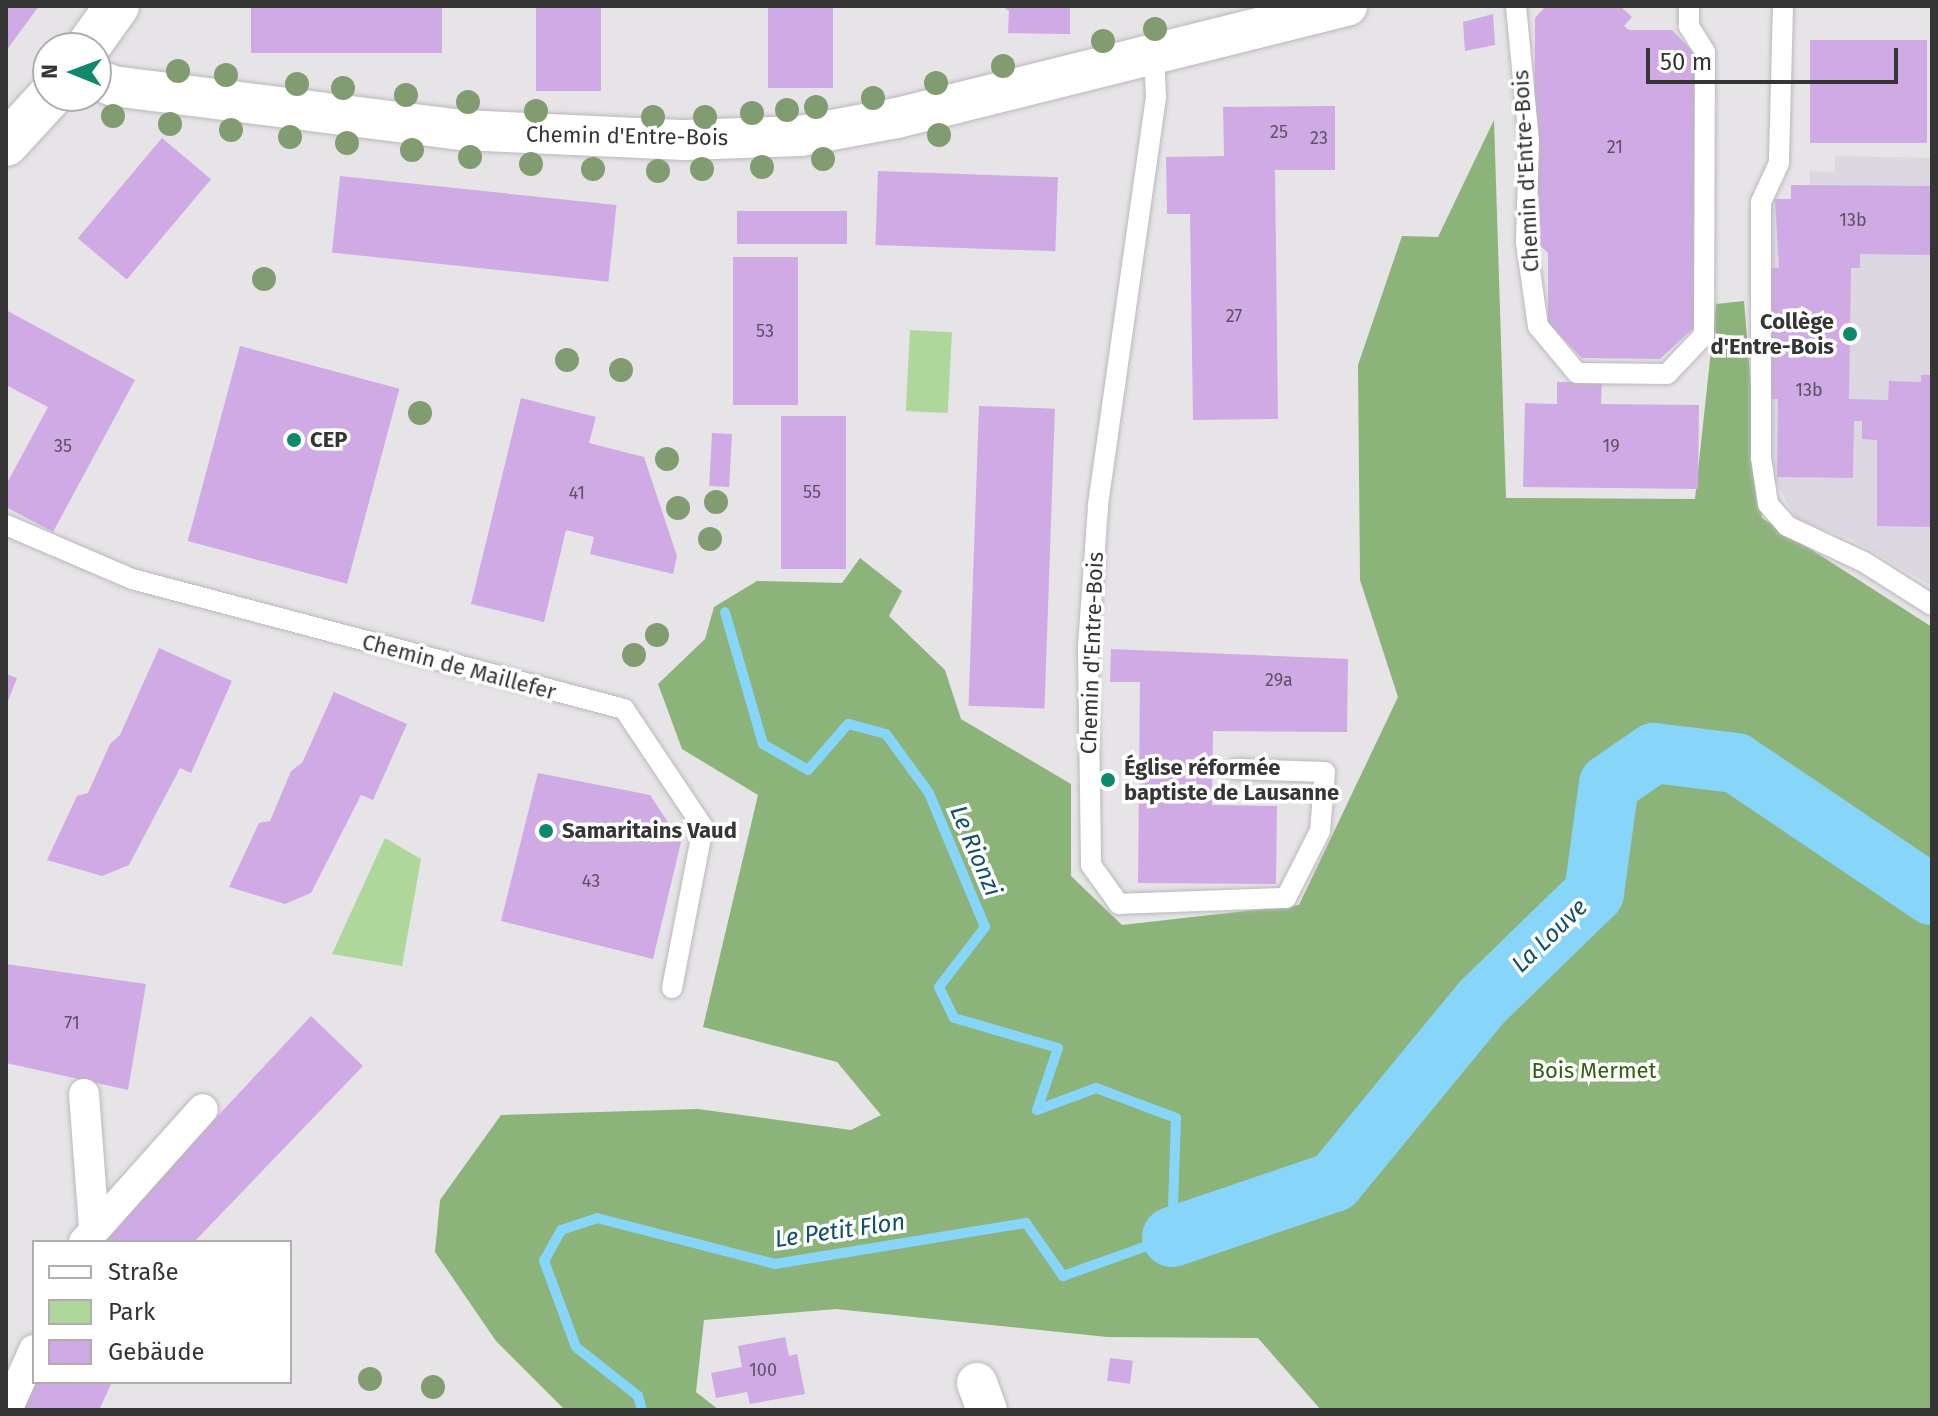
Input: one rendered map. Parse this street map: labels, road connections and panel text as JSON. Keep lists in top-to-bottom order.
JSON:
{
  "streets": {
    "street": ["Chemin d'Entre-Bois"],
    "lane": ["Chemin de Maillefer"]
  },
  "water": ["Le Rionzi", "La Louve", "Le Petit Flon"],
  "parks": ["Bois Mermet"],
  "places": [
    "Collège d'Entre-Bois",
    "CEP",
    "Église réformée baptiste de Lausanne",
    "Samaritains Vaud"
  ],
  "house_numbers": [
    "25",
    "23",
    "21",
    "13b",
    "27",
    "53",
    "13b",
    "35",
    "19",
    "55",
    "41",
    "29a",
    "43",
    "71",
    "100"
  ],
  "legend": ["Straße", "Park", "Gebäude"],
  "scale_bar": "50 m",
  "north": "left"
}
